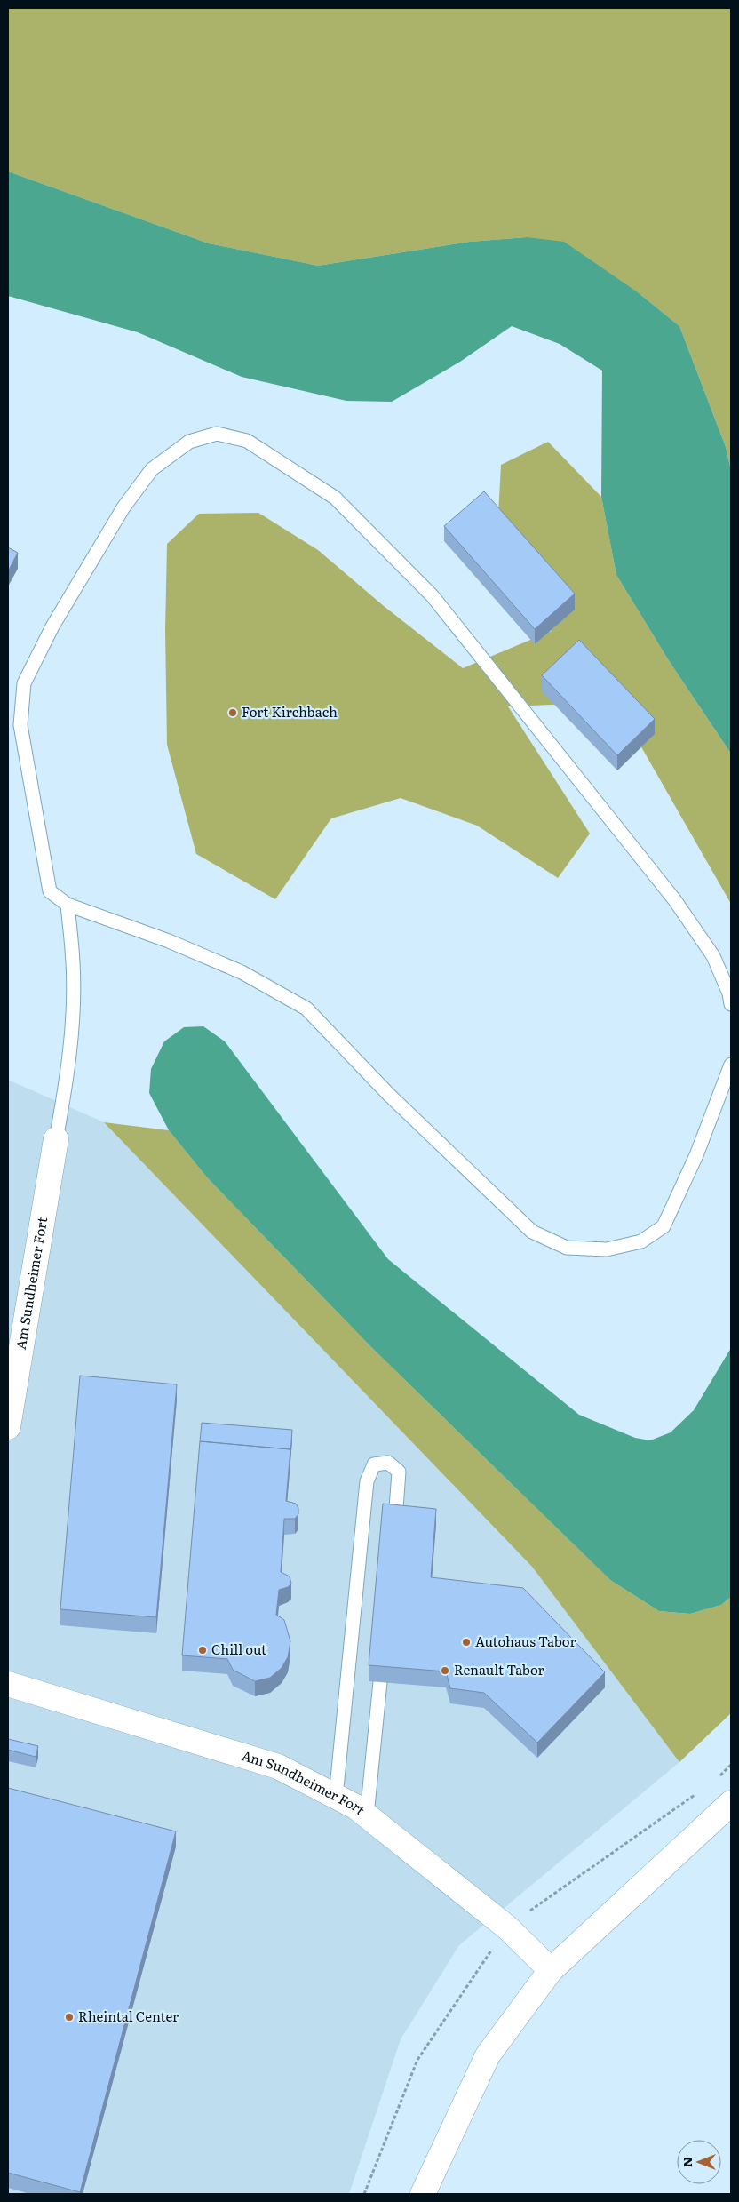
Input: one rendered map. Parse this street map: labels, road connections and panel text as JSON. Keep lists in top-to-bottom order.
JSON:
{
  "streets": {
    "street": ["Am Sundheimer Fort"]
  },
  "places": [
    "Fort Kirchbach",
    "Autohaus Tabor",
    "Chill out",
    "Renault Tabor",
    "Rheintal Center"
  ],
  "north": "left"
}
